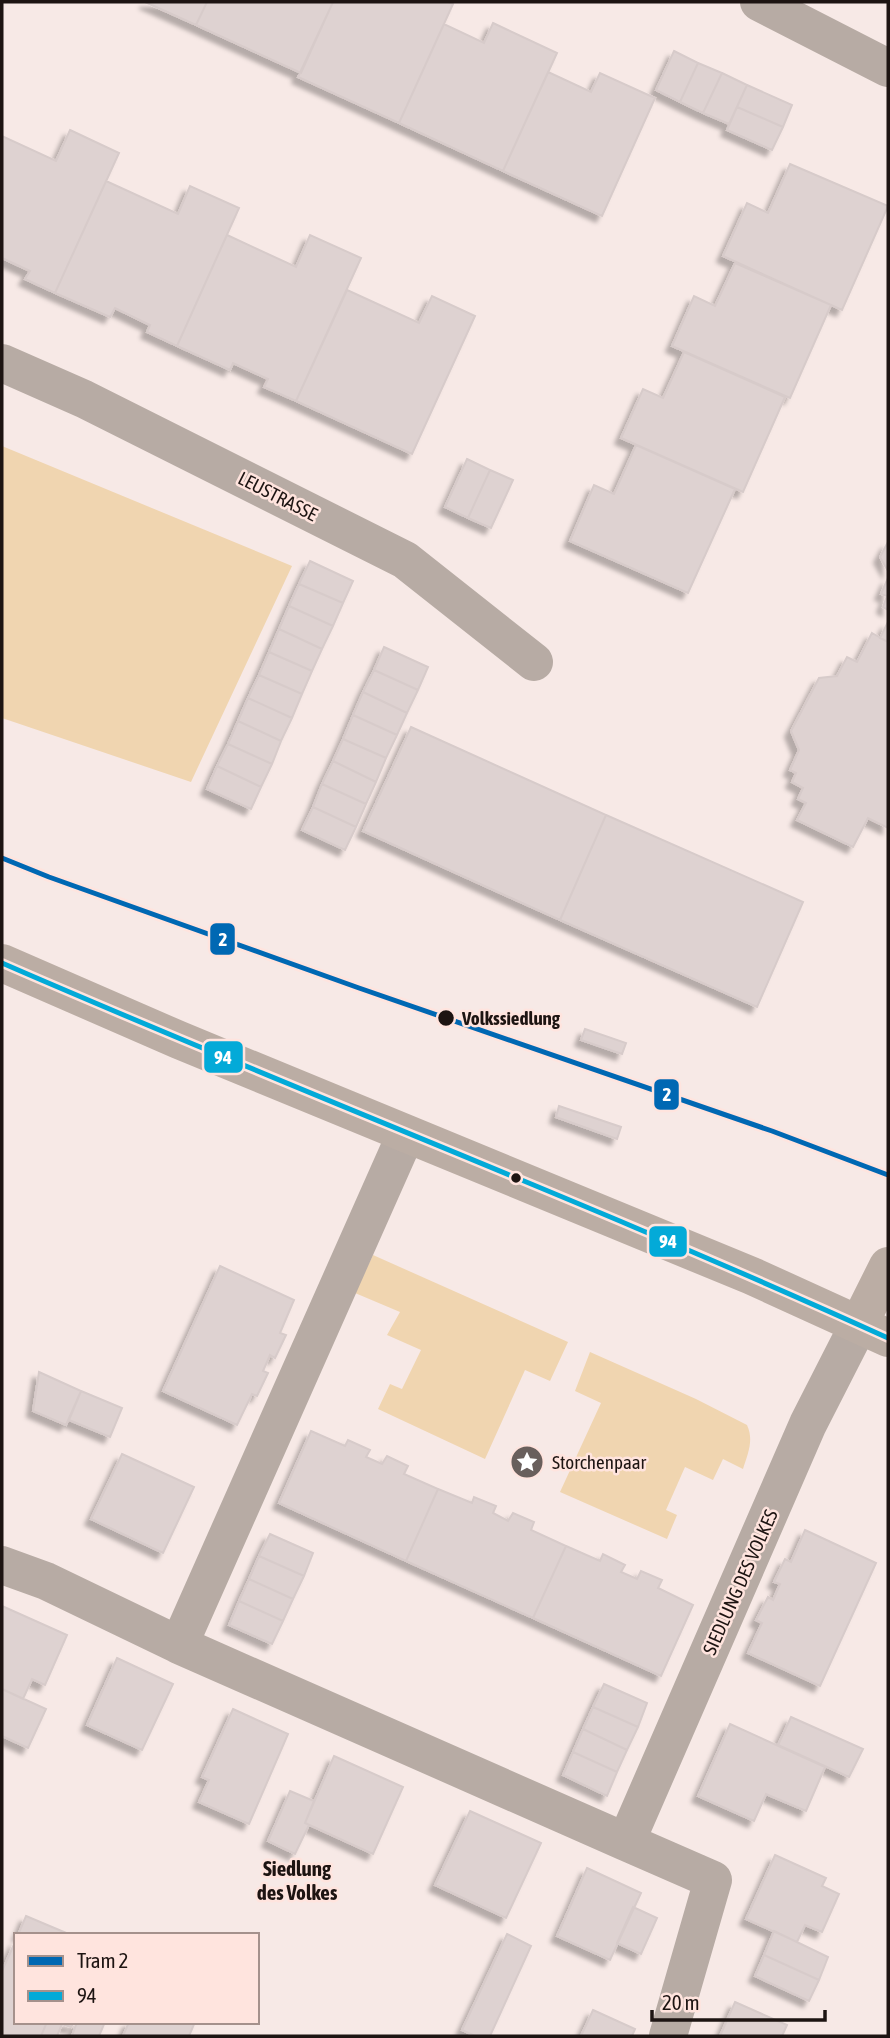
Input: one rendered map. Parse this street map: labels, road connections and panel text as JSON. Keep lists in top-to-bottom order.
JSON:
{
  "streets": {
    "street": ["LEUSTRASSE", "SIEDLUNG DES VOLKES"]
  },
  "districts": ["Siedlung des Volkes"],
  "places": {
    "other": ["Volkssiedlung"],
    "place": ["Storchenpaar"]
  },
  "lines": ["tram line 2", "transit line 94"],
  "legend": ["Tram 2", "94"],
  "scale_bar": "20 m"
}
